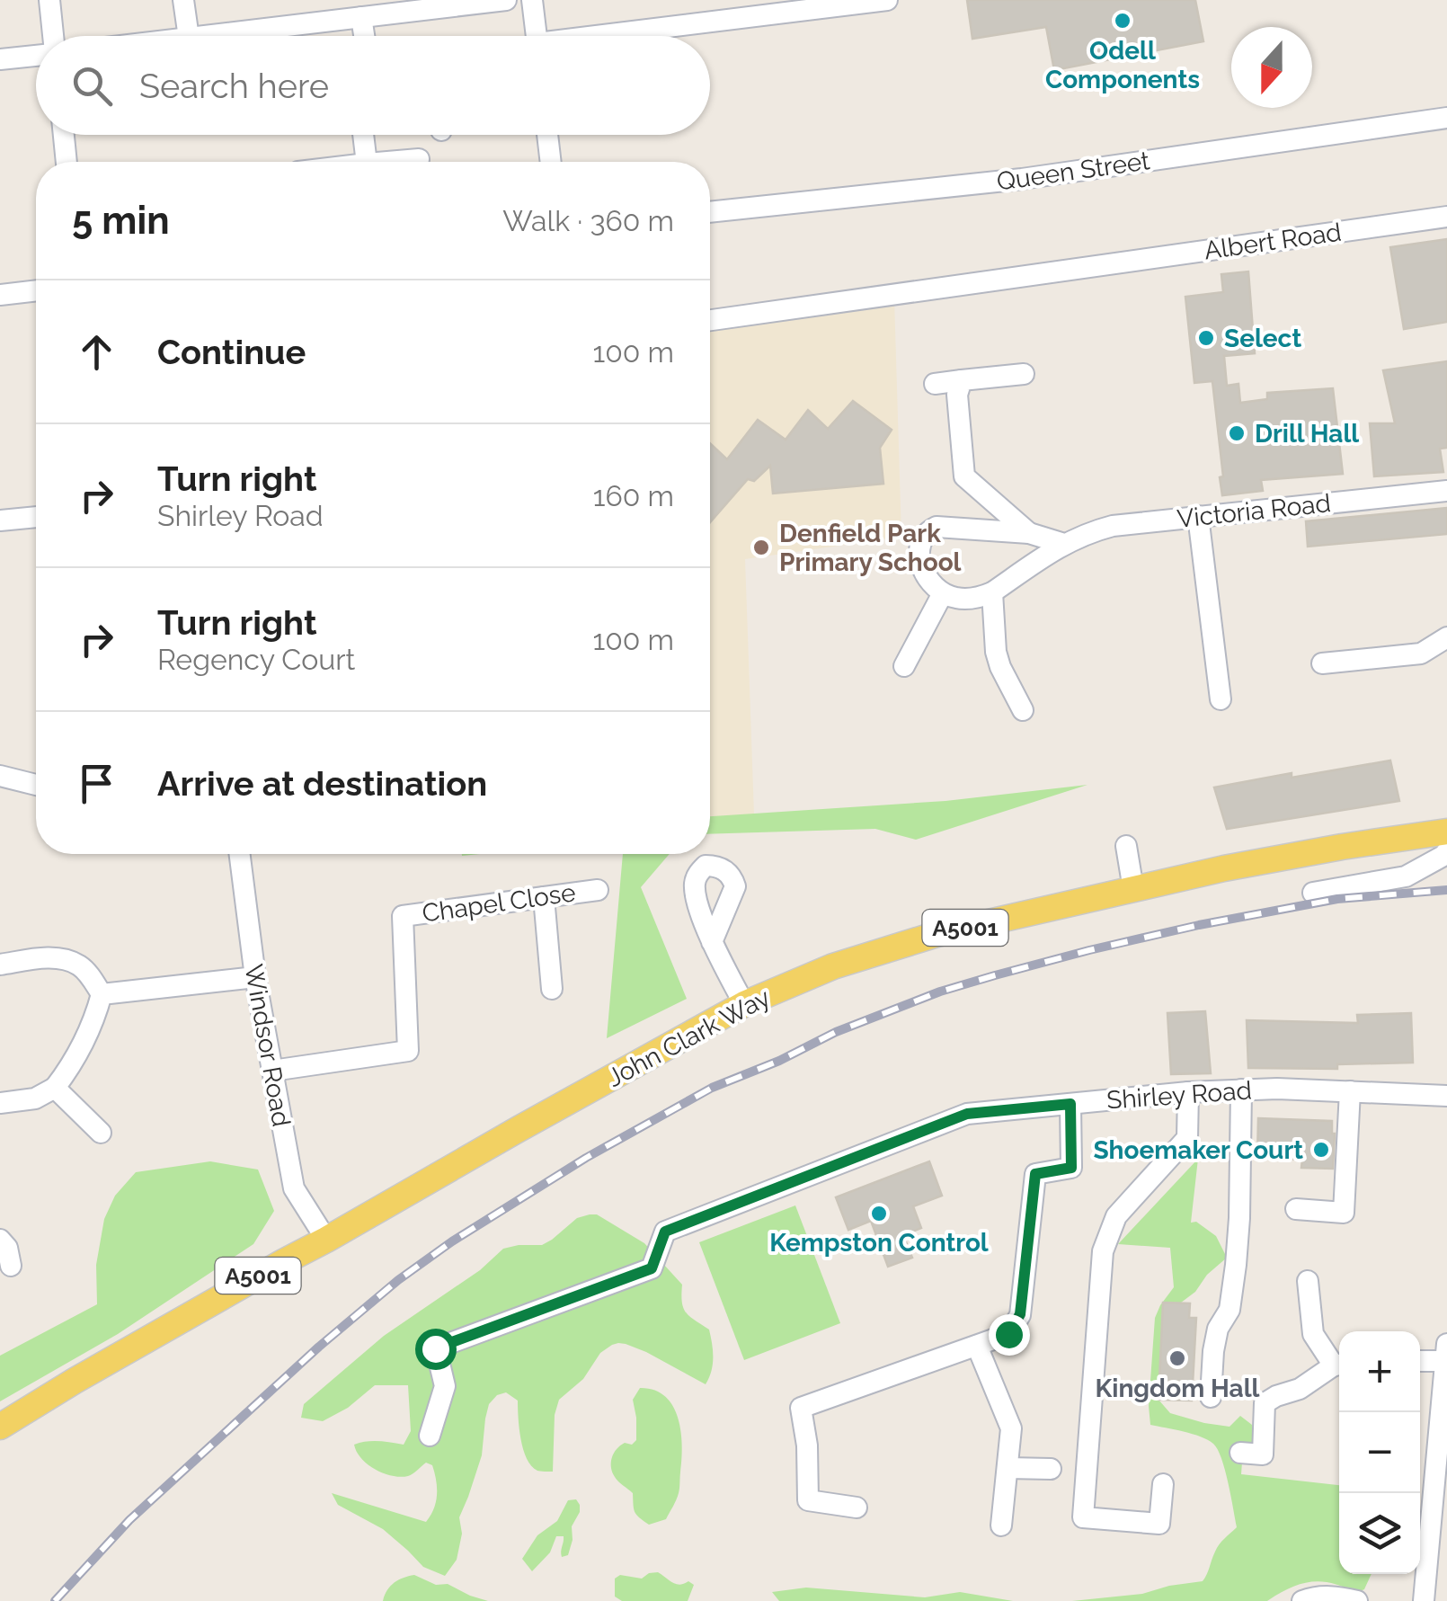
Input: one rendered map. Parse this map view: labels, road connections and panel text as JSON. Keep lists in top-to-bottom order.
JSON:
{
  "streets": {
    "main road": ["A5001", "John Clark Way"],
    "street": [
      "Queen Street",
      "Albert Road",
      "Victoria Road",
      "Chapel Close",
      "Windsor Road",
      "Shirley Road"
    ]
  },
  "crossings": [
    ["Chapel Close", "Windsor Road"],
    ["John Clark Way", "Windsor Road"]
  ],
  "places": [
    "Odell Components",
    "Select",
    "Drill Hall",
    "Denfield Park Primary School",
    "Shoemaker Court",
    "Kempston Control",
    "Kingdom Hall"
  ],
  "north": "bottom",
  "page": {
    "search": "Search here",
    "heading": ["5 min", "Walk · 360 m"],
    "list": [
      ["Continue", "100 m"],
      ["Turn right", "Shirley Road", "160 m"],
      ["Turn right", "Regency Court", "100 m"],
      "Arrive at destination"
    ],
    "map_buttons": ["+", "−"]
  }
}
